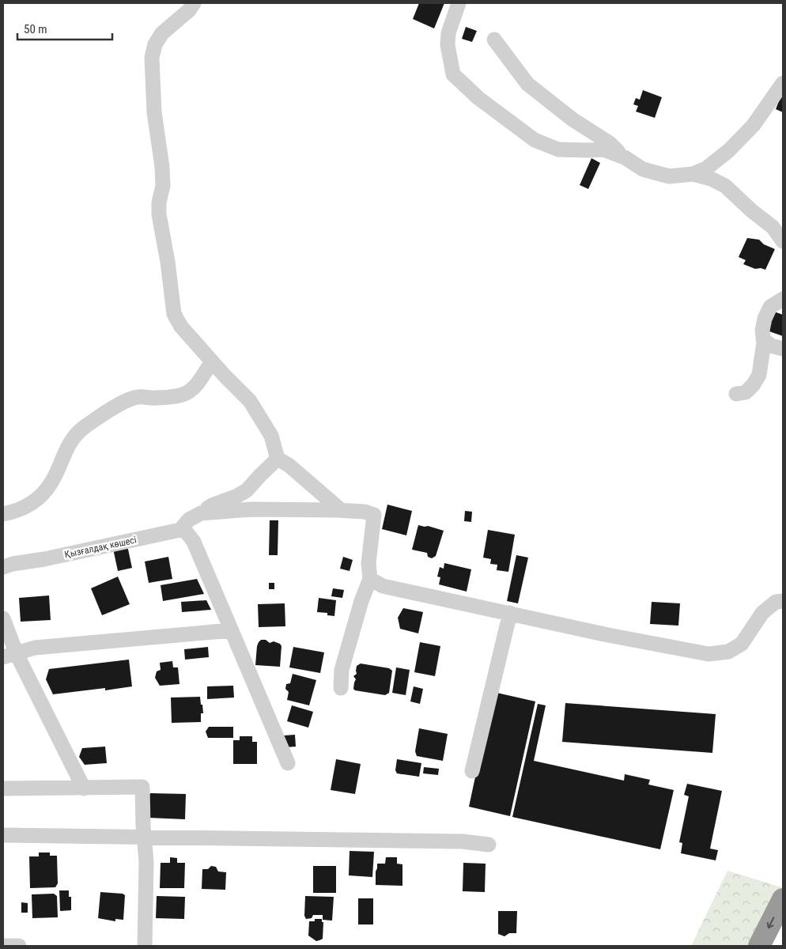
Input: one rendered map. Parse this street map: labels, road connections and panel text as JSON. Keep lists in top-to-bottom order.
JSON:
{
  "streets": {
    "street": ["Қызғалдақ көшесі"]
  },
  "scale_bar": "50 m"
}
